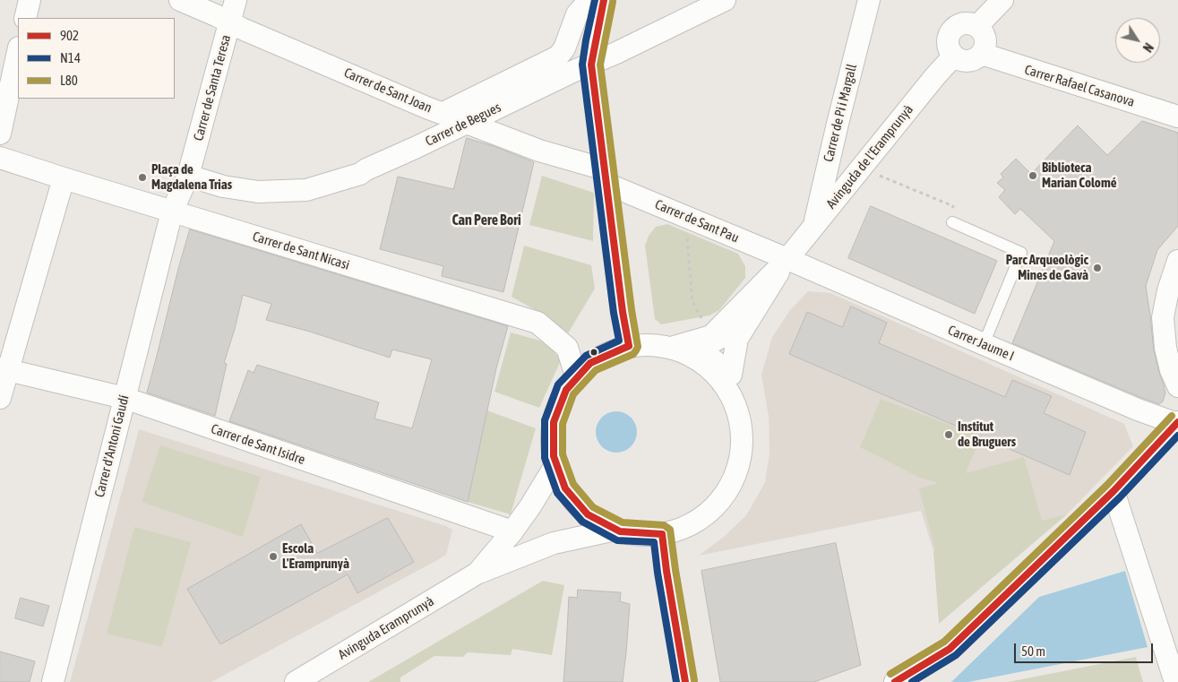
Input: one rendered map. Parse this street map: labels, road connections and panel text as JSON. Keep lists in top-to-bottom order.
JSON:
{
  "streets": {
    "street": [
      "Carrer Rafael Casanova",
      "Carrer de Santa Teresa",
      "Carrer de Sant Joan",
      "Carrer de Pi i Margall",
      "Carrer de Begues",
      "Avinguda de l'Eramprunyà",
      "Carrer de Sant Pau",
      "Carrer de Sant Nicasi",
      "Carrer Jaume I",
      "Carrer de Sant Isidre",
      "Carrer d'Antoni Gaudí",
      "Avinguda Eramprunyà"
    ]
  },
  "crossings": [
    ["Carrer Rafael Casanova", "Avinguda de l'Eramprunyà"],
    ["Carrer de Santa Teresa", "Carrer de Sant Joan"],
    ["Carrer de Santa Teresa", "Carrer de Begues"],
    ["Carrer de Pi i Margall", "Avinguda de l'Eramprunyà"],
    ["Carrer de Begues", "Carrer de Sant Pau"],
    ["Avinguda de l'Eramprunyà", "Carrer de Sant Pau"],
    ["Avinguda de l'Eramprunyà", "Carrer Jaume I"],
    ["Carrer de Sant Pau", "Carrer Jaume I"],
    ["Carrer de Sant Nicasi", "Carrer d'Antoni Gaudí"],
    ["Carrer de Sant Isidre", "Carrer d'Antoni Gaudí"]
  ],
  "districts": ["Can Pere Bori"],
  "places": [
    "Biblioteca Marian Colomé",
    "Plaça de Magdalena Trias",
    "Parc Arqueològic Mines de Gavà",
    "Institut de Bruguers",
    "Escola L'Eramprunyà"
  ],
  "lines": ["transit line 902", "transit line N14", "transit line L80"],
  "legend": ["902", "N14", "L80"],
  "scale_bar": "50 m",
  "north": "bottom right"
}
